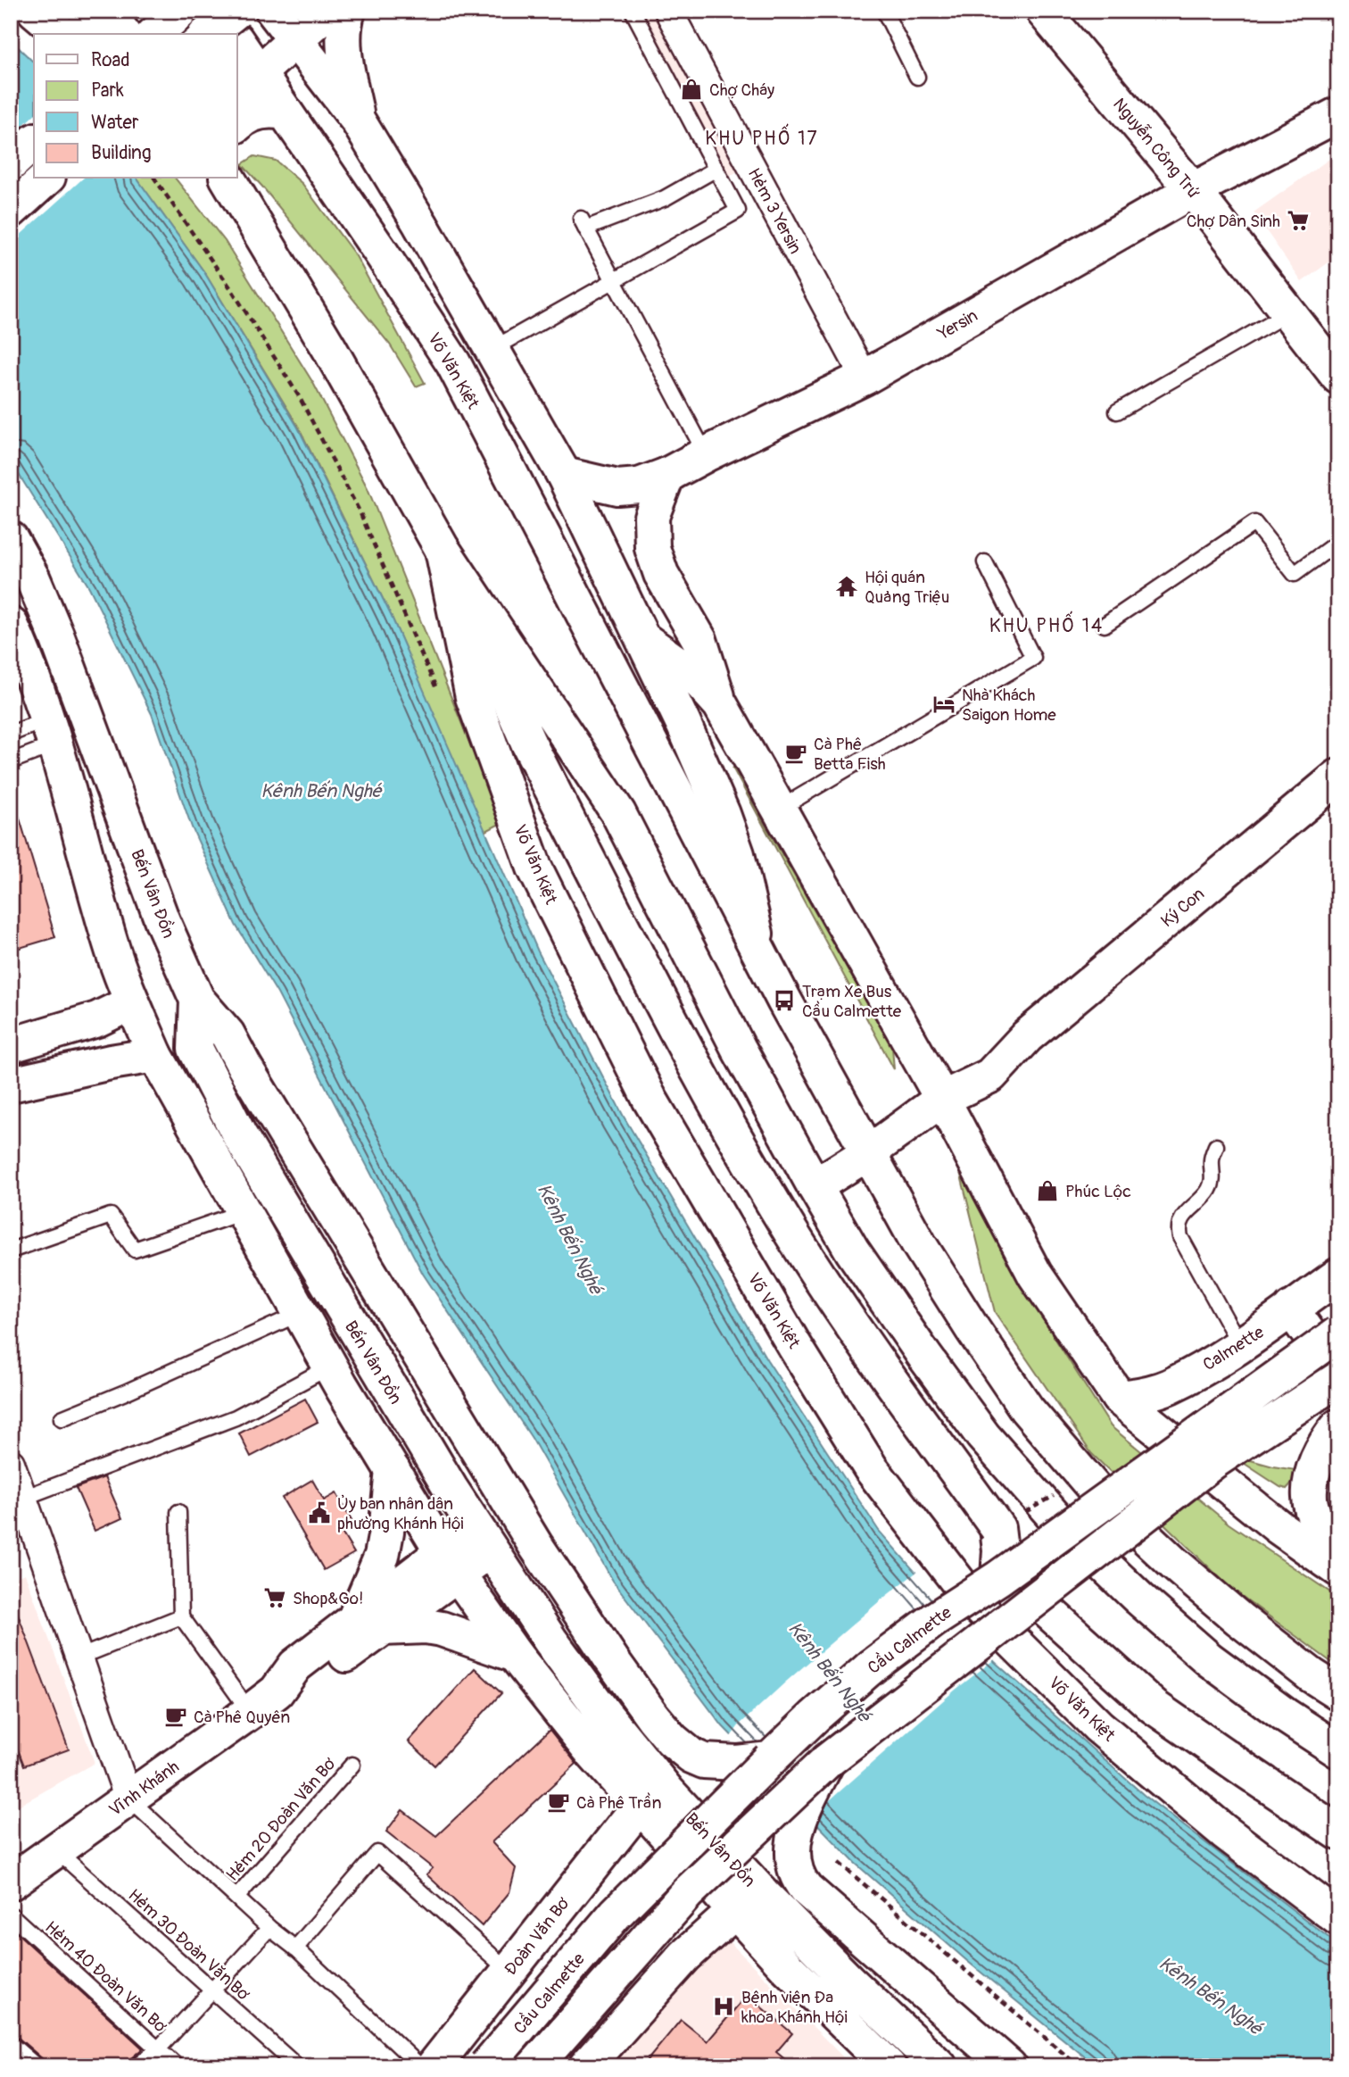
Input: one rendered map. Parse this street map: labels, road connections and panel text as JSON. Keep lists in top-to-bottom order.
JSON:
{
  "streets": {
    "main road": [
      "Nguyễn Công Trứ",
      "Yersin",
      "Võ Văn Kiệt",
      "Bến Vân Đồn",
      "Ký Con",
      "Calmette",
      "Cầu Calmette",
      "Vĩnh Khánh",
      "Đoàn Văn Bơ"
    ],
    "street": ["Hẻm 3 Yersin"],
    "lane": ["Hẻm 20 Đoàn Văn Bơ", "Hẻm 30 Đoàn Văn Bơ", "Hẻm 40 Đoàn Văn Bơ"]
  },
  "crossings": [
    ["Nguyễn Công Trứ", "Yersin"],
    ["Hẻm 3 Yersin", "Yersin"],
    ["Yersin", "Võ Văn Kiệt"],
    ["Võ Văn Kiệt", "Ký Con"],
    ["Võ Văn Kiệt", "Calmette"],
    ["Bến Vân Đồn", "Vĩnh Khánh"],
    ["Bến Vân Đồn", "Đoàn Văn Bơ"],
    ["Vĩnh Khánh", "Hẻm 20 Đoàn Văn Bơ"],
    ["Vĩnh Khánh", "Hẻm 30 Đoàn Văn Bơ"]
  ],
  "districts": ["KHU PHỐ 17", "KHU PHỐ 14"],
  "water": ["Kênh Bến Nghé"],
  "places": {
    "shop": ["Chợ Cháy", "Phúc Lộc"],
    "supermarket": ["Chợ Dân Sinh", "Shop&Go!"],
    "temple": ["Hội quán Quảng Triệu"],
    "hotel": ["Nhà Khách Saigon Home"],
    "cafe": ["Cà Phê Betta Fish", "Cà Phê Quyên", "Cà Phê Trần"],
    "bus stop": ["Trạm Xe Bus Cầu Calmette"],
    "public building": ["Ủy ban nhân dân phường Khánh Hội"],
    "hospital": ["Bệnh viện Đa khoa Khánh Hội"]
  },
  "legend": [
    "Road",
    "Park",
    "Water",
    "Building"
  ]
}
